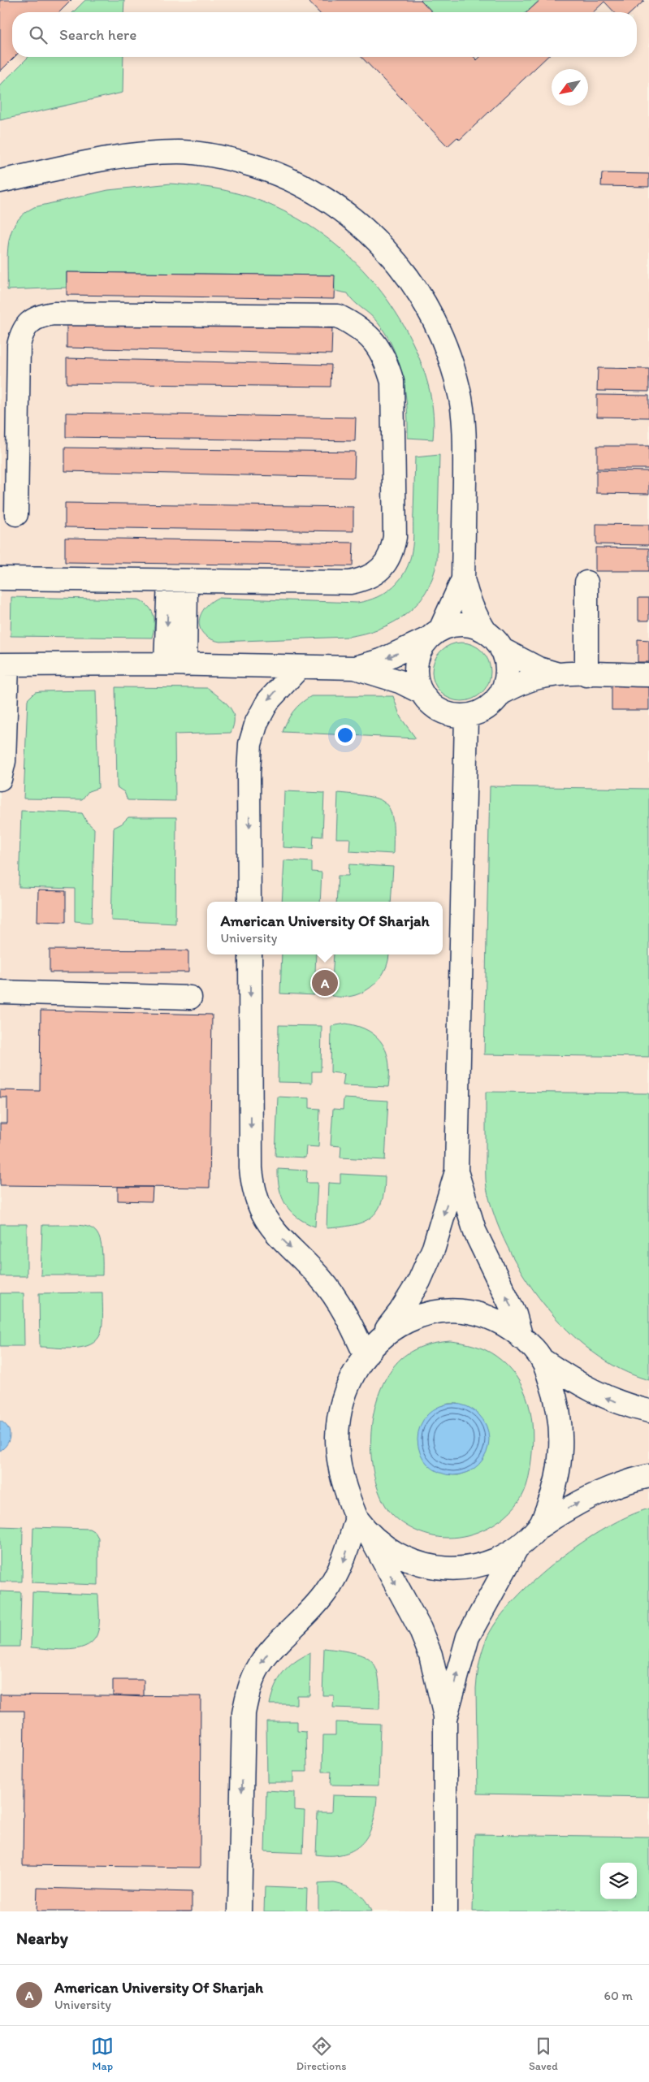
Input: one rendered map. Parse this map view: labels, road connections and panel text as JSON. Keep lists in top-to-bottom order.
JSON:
{
  "north": "bottom left",
  "page": {
    "search": "Search here",
    "popup": ["American University Of Sharjah", "University"],
    "pins": "A",
    "heading": "Nearby",
    "list": [
      {
        "mark": "A",
        "name": "American University Of Sharjah",
        "note": "University",
        "value": "60 m"
      }
    ],
    "nav": ["Map", "Directions", "Saved"]
  }
}
